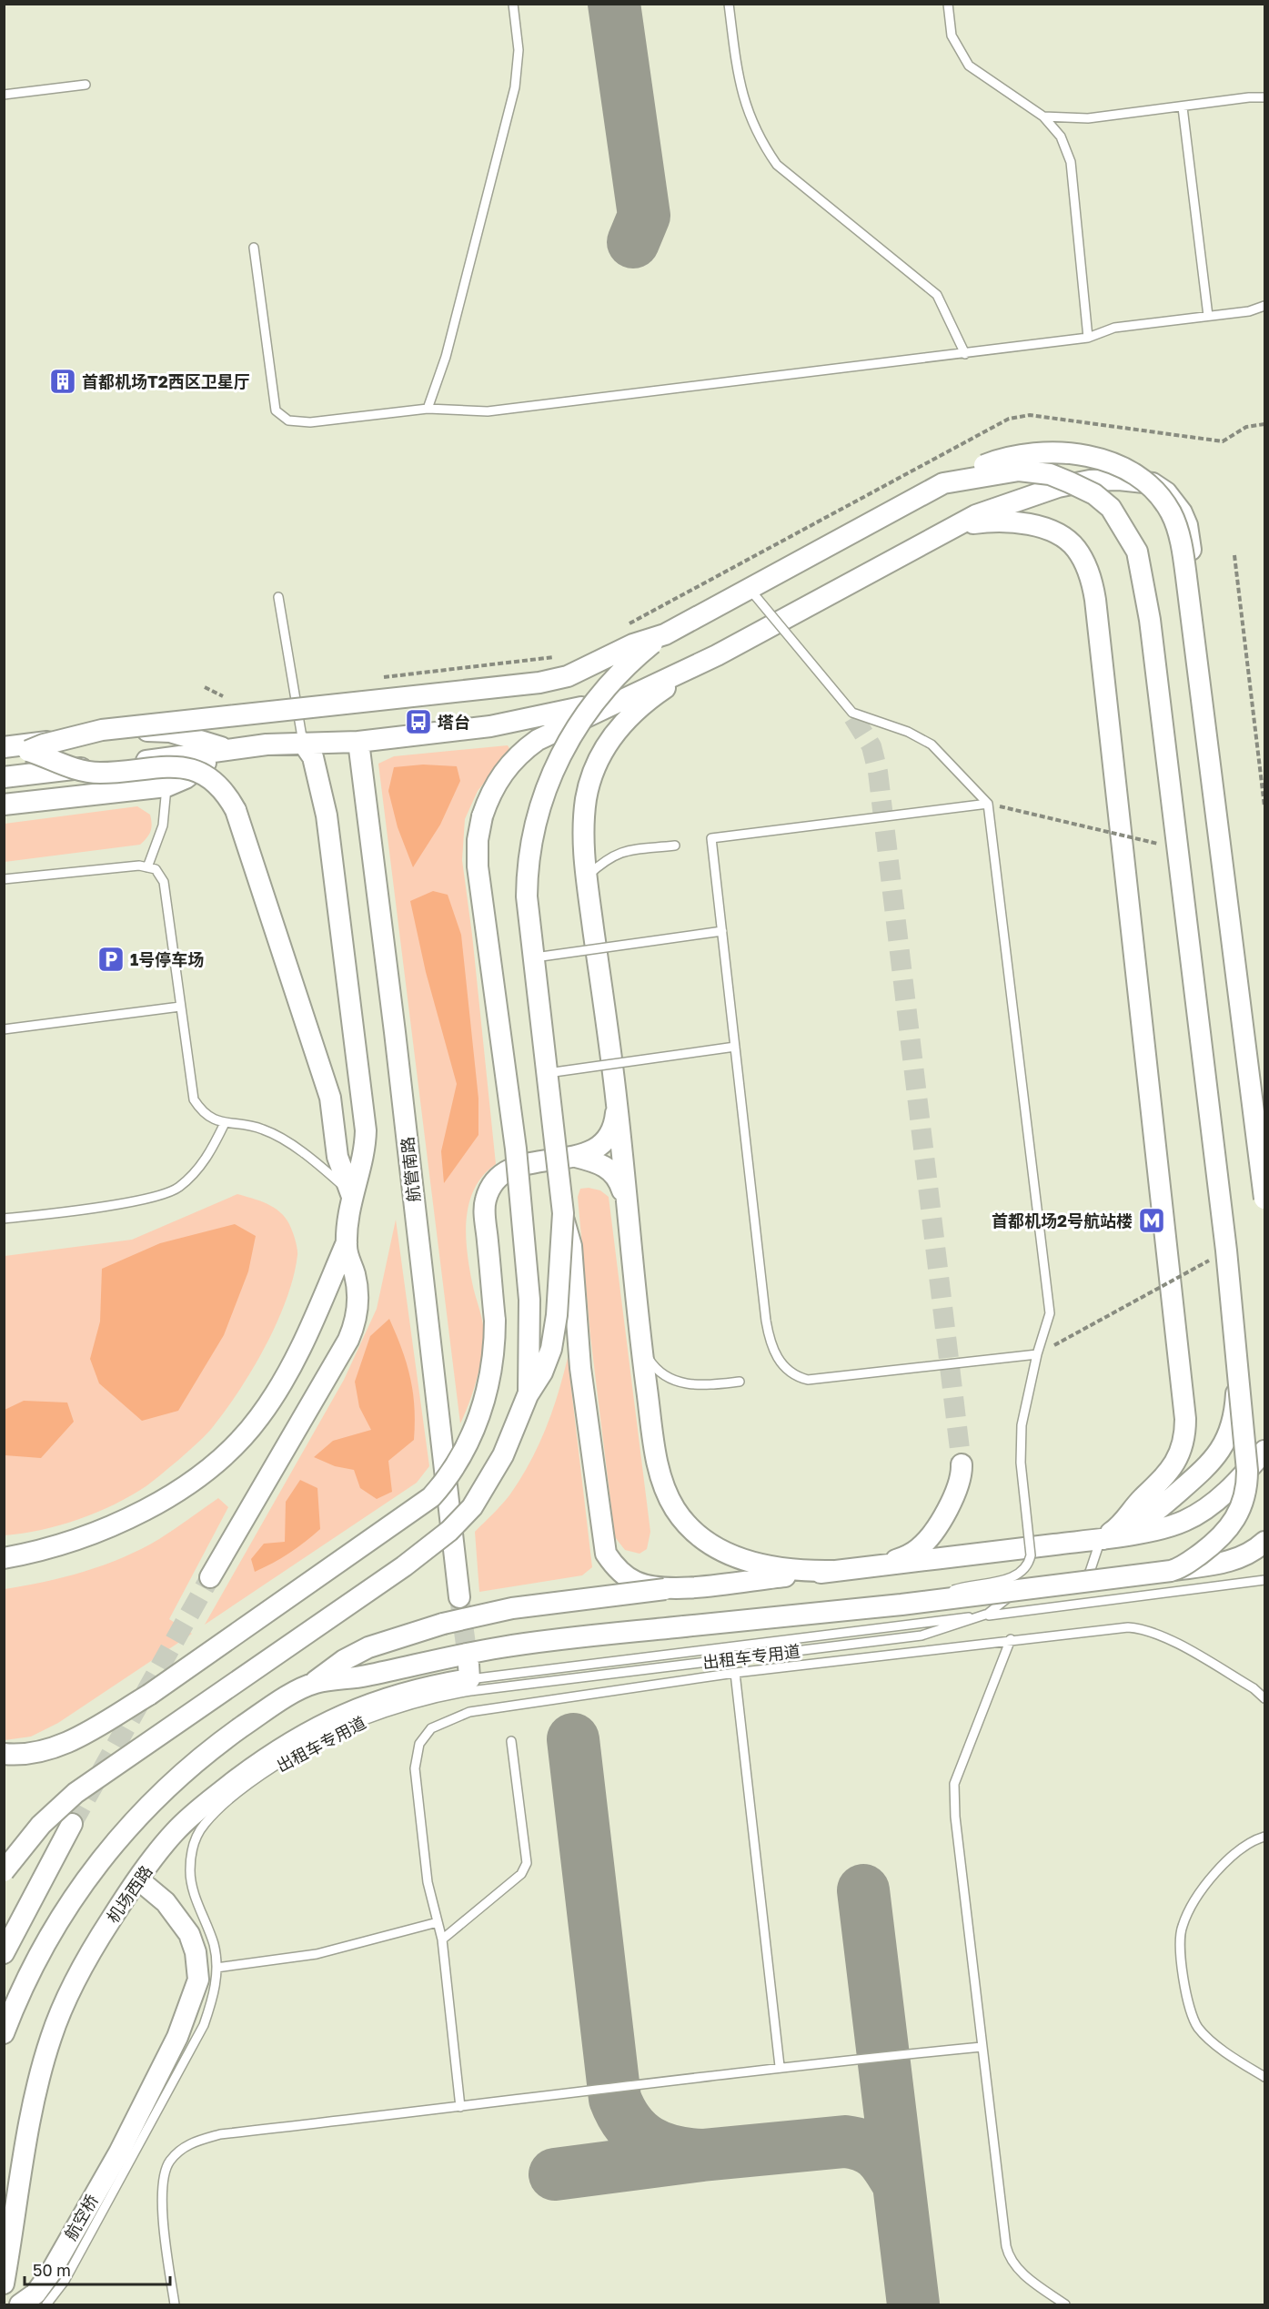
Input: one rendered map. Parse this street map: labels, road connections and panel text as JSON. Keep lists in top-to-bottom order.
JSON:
{
  "streets": {
    "street": ["航管南路", "机场西路", "航空桥"],
    "lane": ["出租车专用道"]
  },
  "crossings": [
    ["出租车专用道", "航空桥"],
    ["机场西路", "航空桥"]
  ],
  "places": {
    "building": ["首都机场T2西区卫星厅"],
    "bus stop": ["塔台"],
    "parking": ["1号停车场"],
    "metro station": ["首都机场2号航站楼"]
  },
  "scale_bar": "50 m"
}
